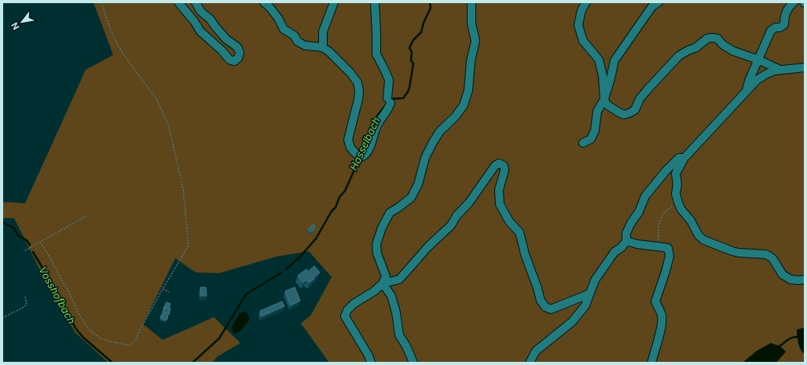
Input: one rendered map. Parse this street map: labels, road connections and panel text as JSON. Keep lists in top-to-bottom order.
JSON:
{
  "water": ["Hasselbach", "Vosshofbach"],
  "north": "bottom left"
}
